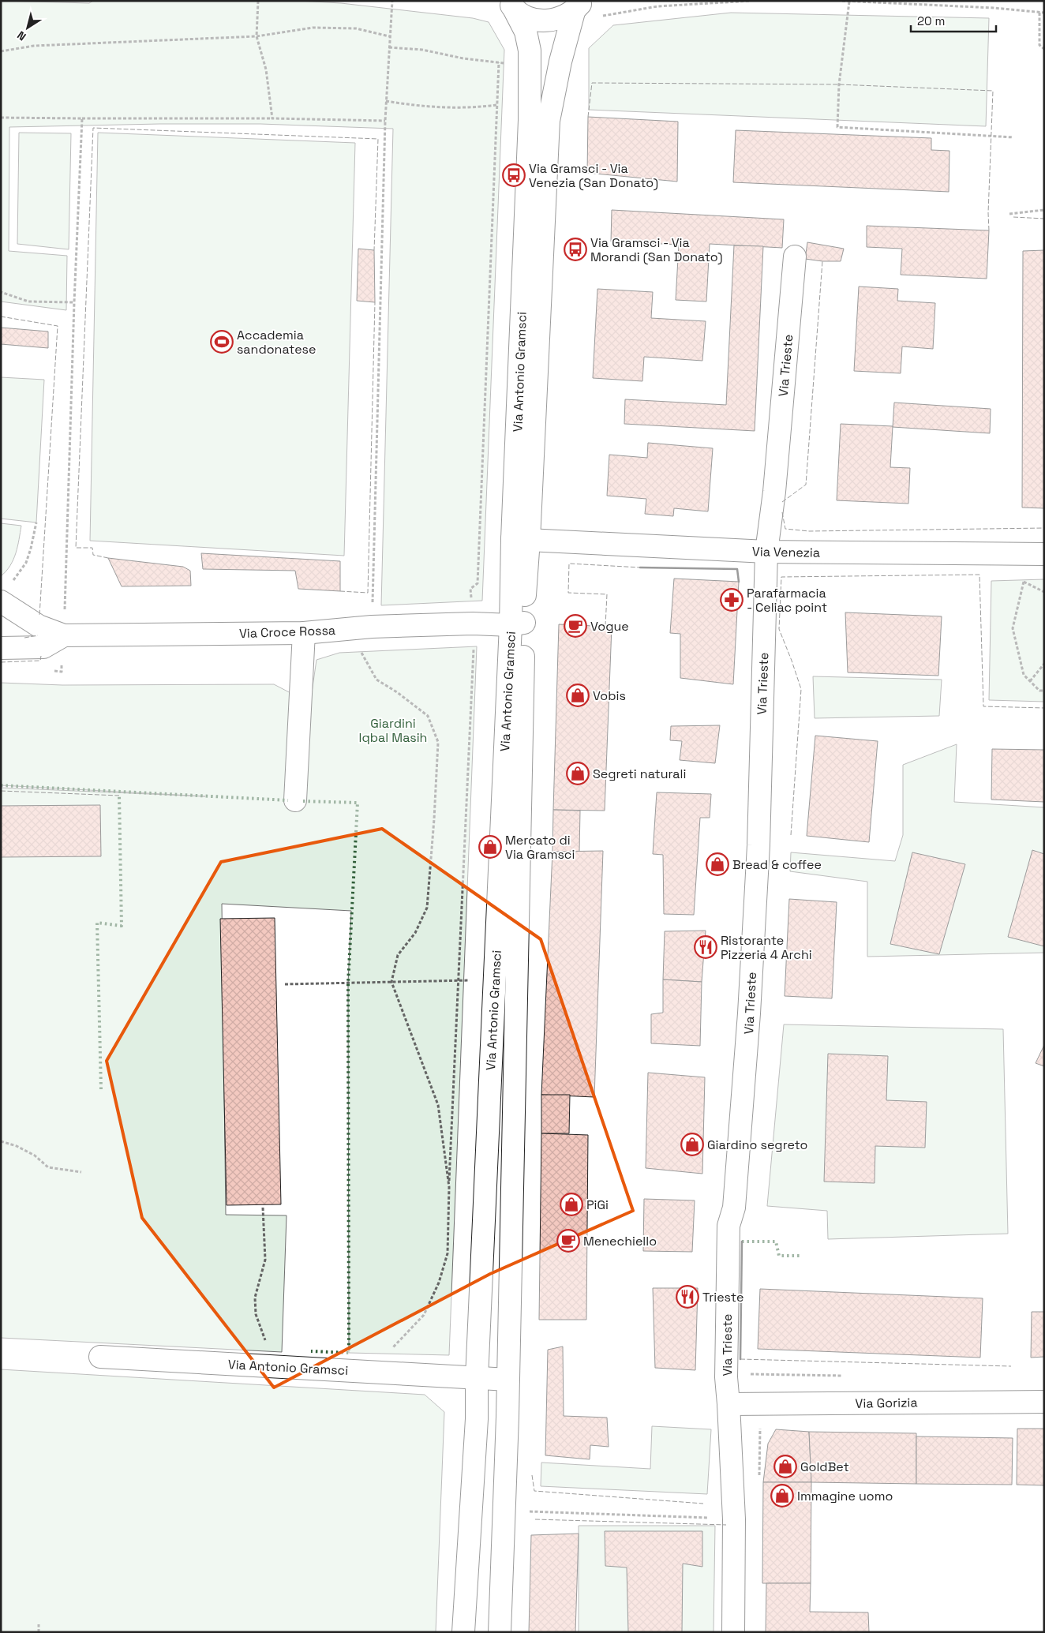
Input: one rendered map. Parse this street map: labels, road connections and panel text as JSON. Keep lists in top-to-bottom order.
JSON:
{
  "streets": {
    "street": [
      "Via Trieste",
      "Via Antonio Gramsci",
      "Via Venezia",
      "Via Croce Rossa",
      "Via Gorizia"
    ]
  },
  "crossings": [
    ["Via Trieste", "Via Venezia"],
    ["Via Trieste", "Via Gorizia"],
    ["Via Antonio Gramsci", "Via Venezia"],
    ["Via Antonio Gramsci", "Via Croce Rossa"]
  ],
  "parks": ["Giardini Iqbal Masih"],
  "places": {
    "bus stop": ["Via Gramsci - Via Venezia (San Donato)", "Via Gramsci - Via Morandi (San Donato)"],
    "sports": ["Accademia sandonatese"],
    "pharmacy": ["Parafarmacia - Celiac point"],
    "cafe": ["Vogue", "Menechiello"],
    "shop": [
      "Vobis",
      "Segreti naturali",
      "Mercato di Via Gramsci",
      "Bread & coffee",
      "Giardino segreto",
      "PiGi",
      "GoldBet",
      "Immagine uomo"
    ],
    "restaurant": ["Ristorante Pizzeria 4 Archi", "Trieste"]
  },
  "scale_bar": "20 m",
  "north": "bottom left"
}
